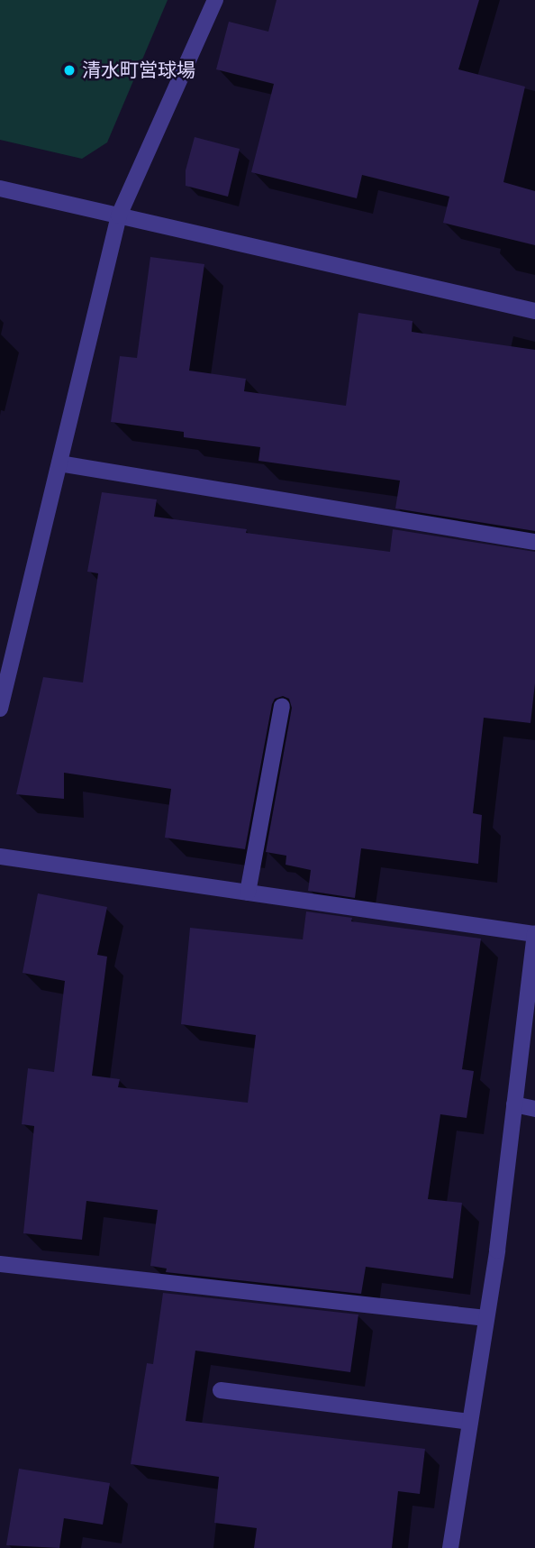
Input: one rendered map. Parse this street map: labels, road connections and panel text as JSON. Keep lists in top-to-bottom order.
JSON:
{
  "places": ["清水町営球場"]
}
